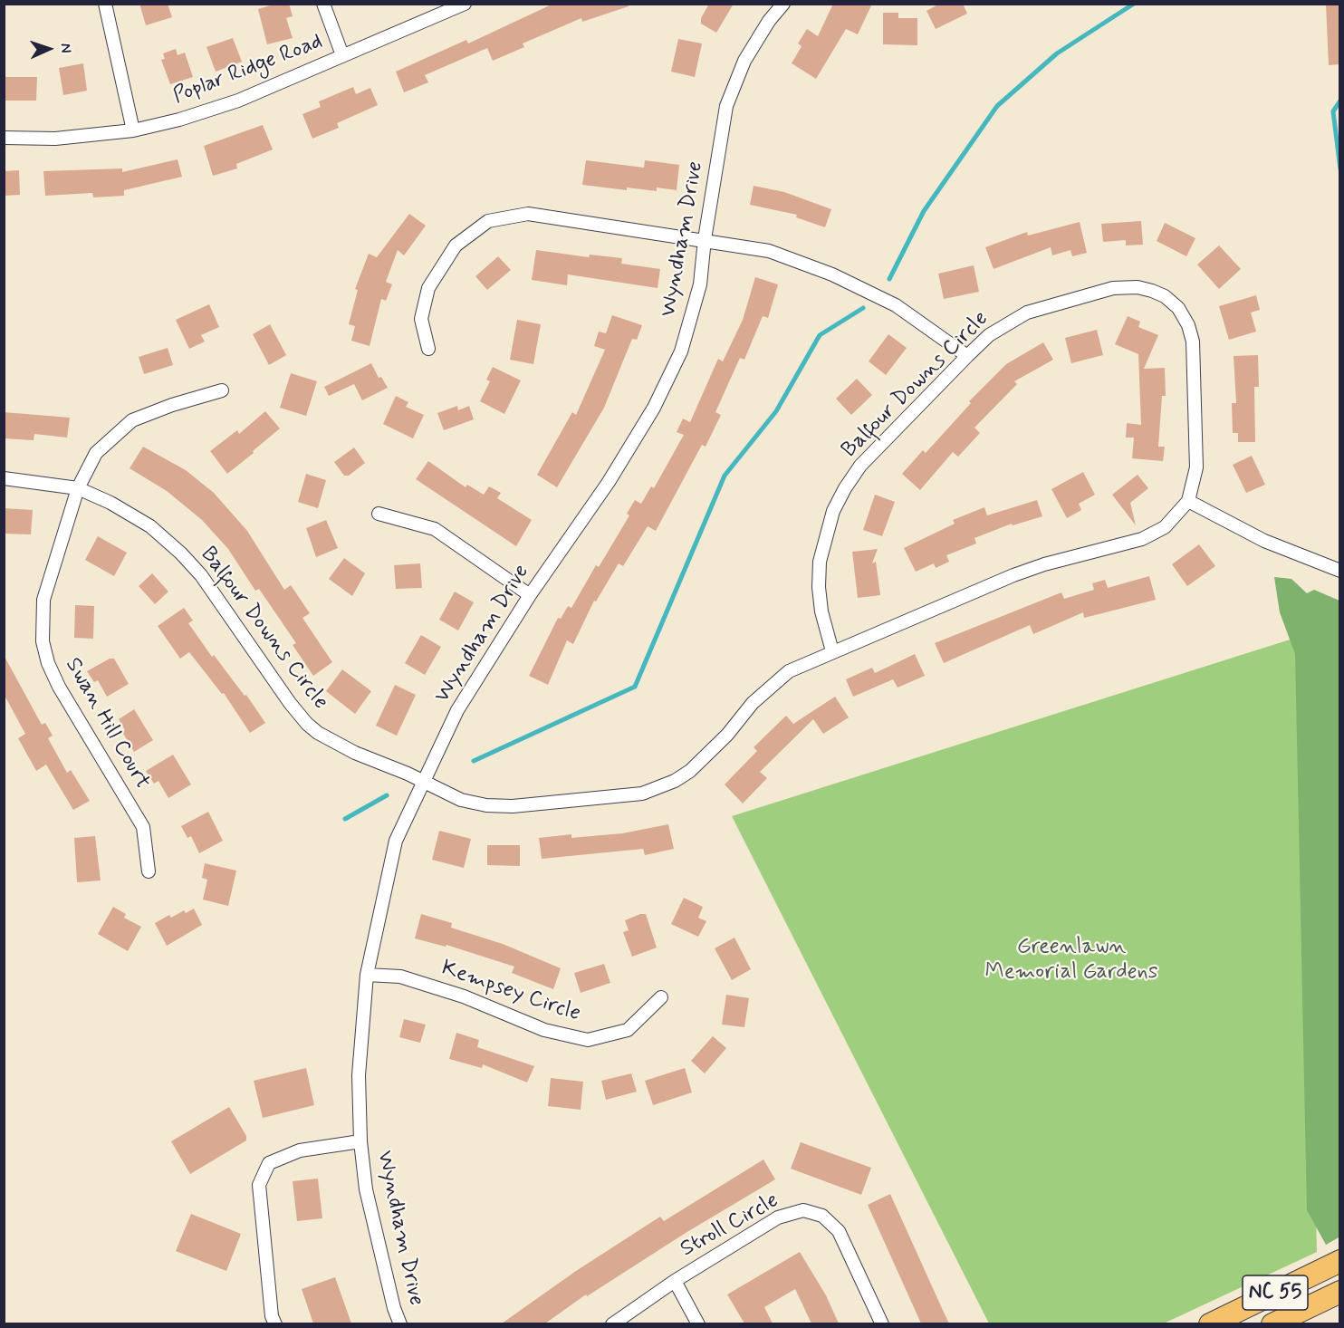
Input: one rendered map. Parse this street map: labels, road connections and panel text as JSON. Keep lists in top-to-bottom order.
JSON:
{
  "streets": {
    "highway": ["NC 55"],
    "street": [
      "Poplar Ridge Road",
      "Wyndham Drive",
      "Balfour Downs Circle",
      "Swan Hill Court",
      "Kempsey Circle",
      "Stroll Circle"
    ]
  },
  "crossings": [
    ["Wyndham Drive", "Balfour Downs Circle"],
    ["Wyndham Drive", "Kempsey Circle"],
    ["Balfour Downs Circle", "Swan Hill Court"]
  ],
  "parks": ["Greenlawn Memorial Gardens"],
  "north": "right"
}
